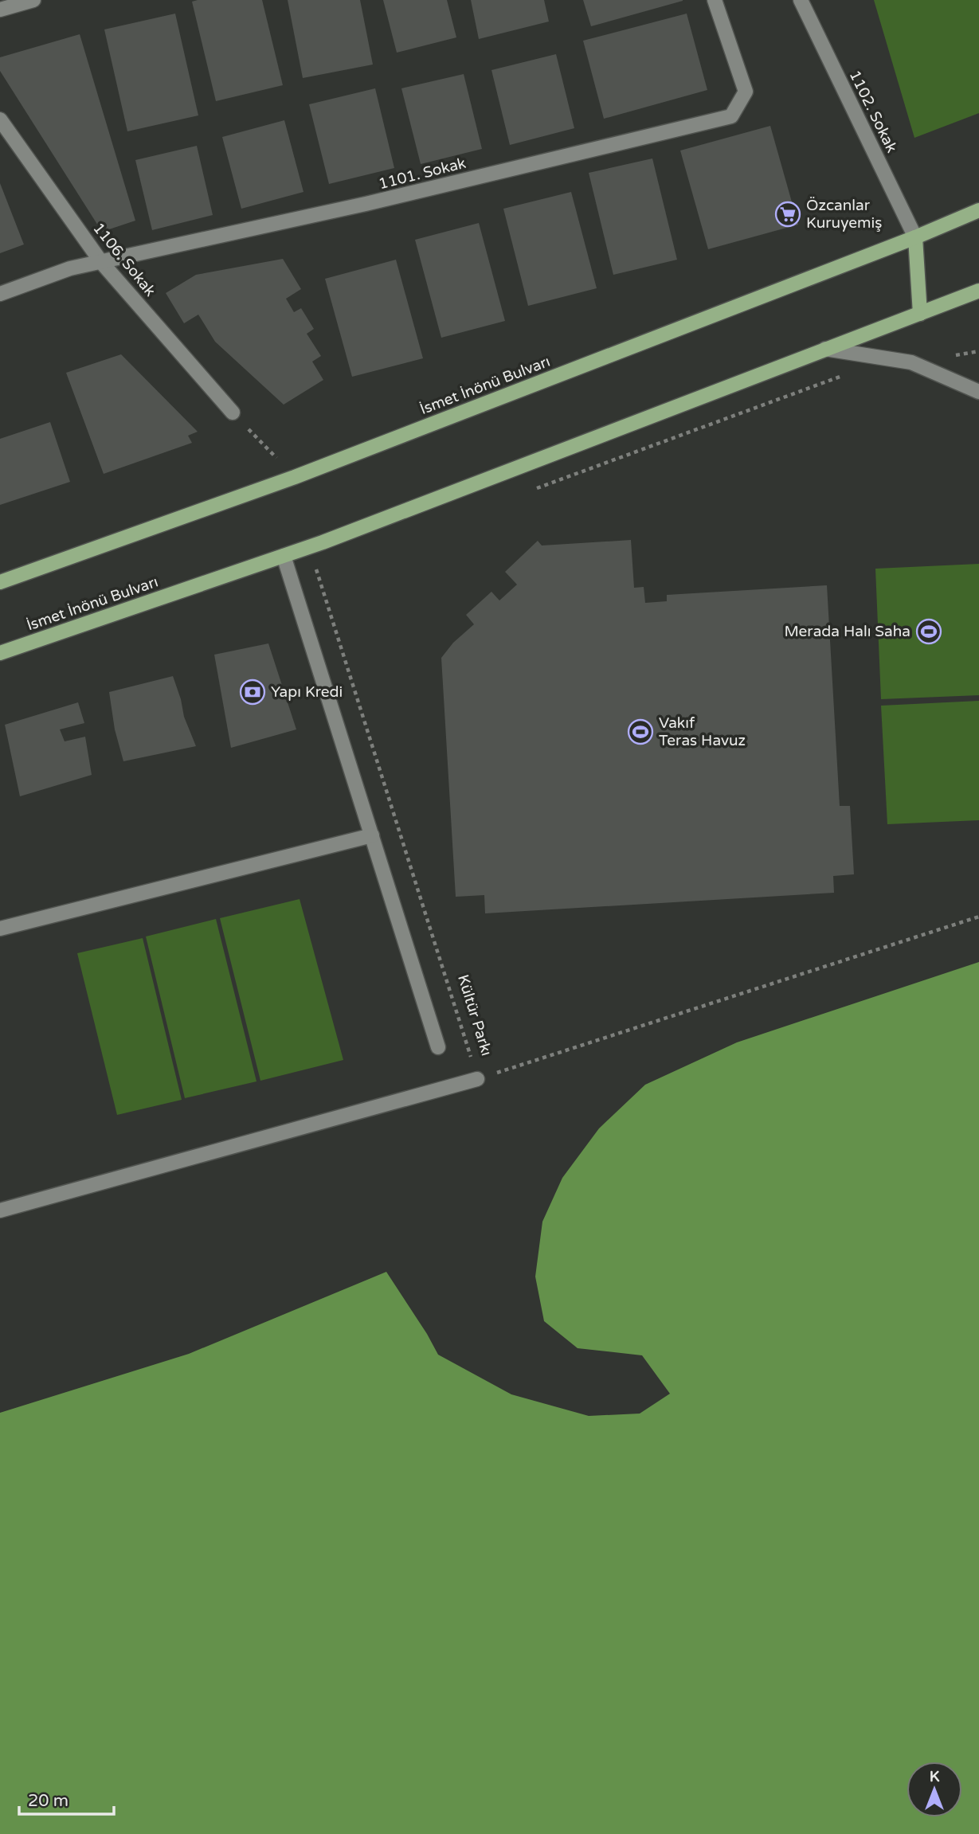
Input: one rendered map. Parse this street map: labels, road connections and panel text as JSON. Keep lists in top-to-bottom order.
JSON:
{
  "streets": {
    "main road": ["İsmet İnönü Bulvarı"],
    "street": [
      "1102. Sokak",
      "1101. Sokak",
      "1106. Sokak",
      "Kültür Parkı"
    ]
  },
  "crossings": [
    ["1102. Sokak", "İsmet İnönü Bulvarı"],
    ["1101. Sokak", "1106. Sokak"]
  ],
  "places": {
    "supermarket": ["Özcanlar Kuruyemiş"],
    "sports": ["Merada Halı Saha", "Vakıf Teras Havuz"],
    "bank": ["Yapı Kredi"]
  },
  "scale_bar": "20 m",
  "north": "top"
}
